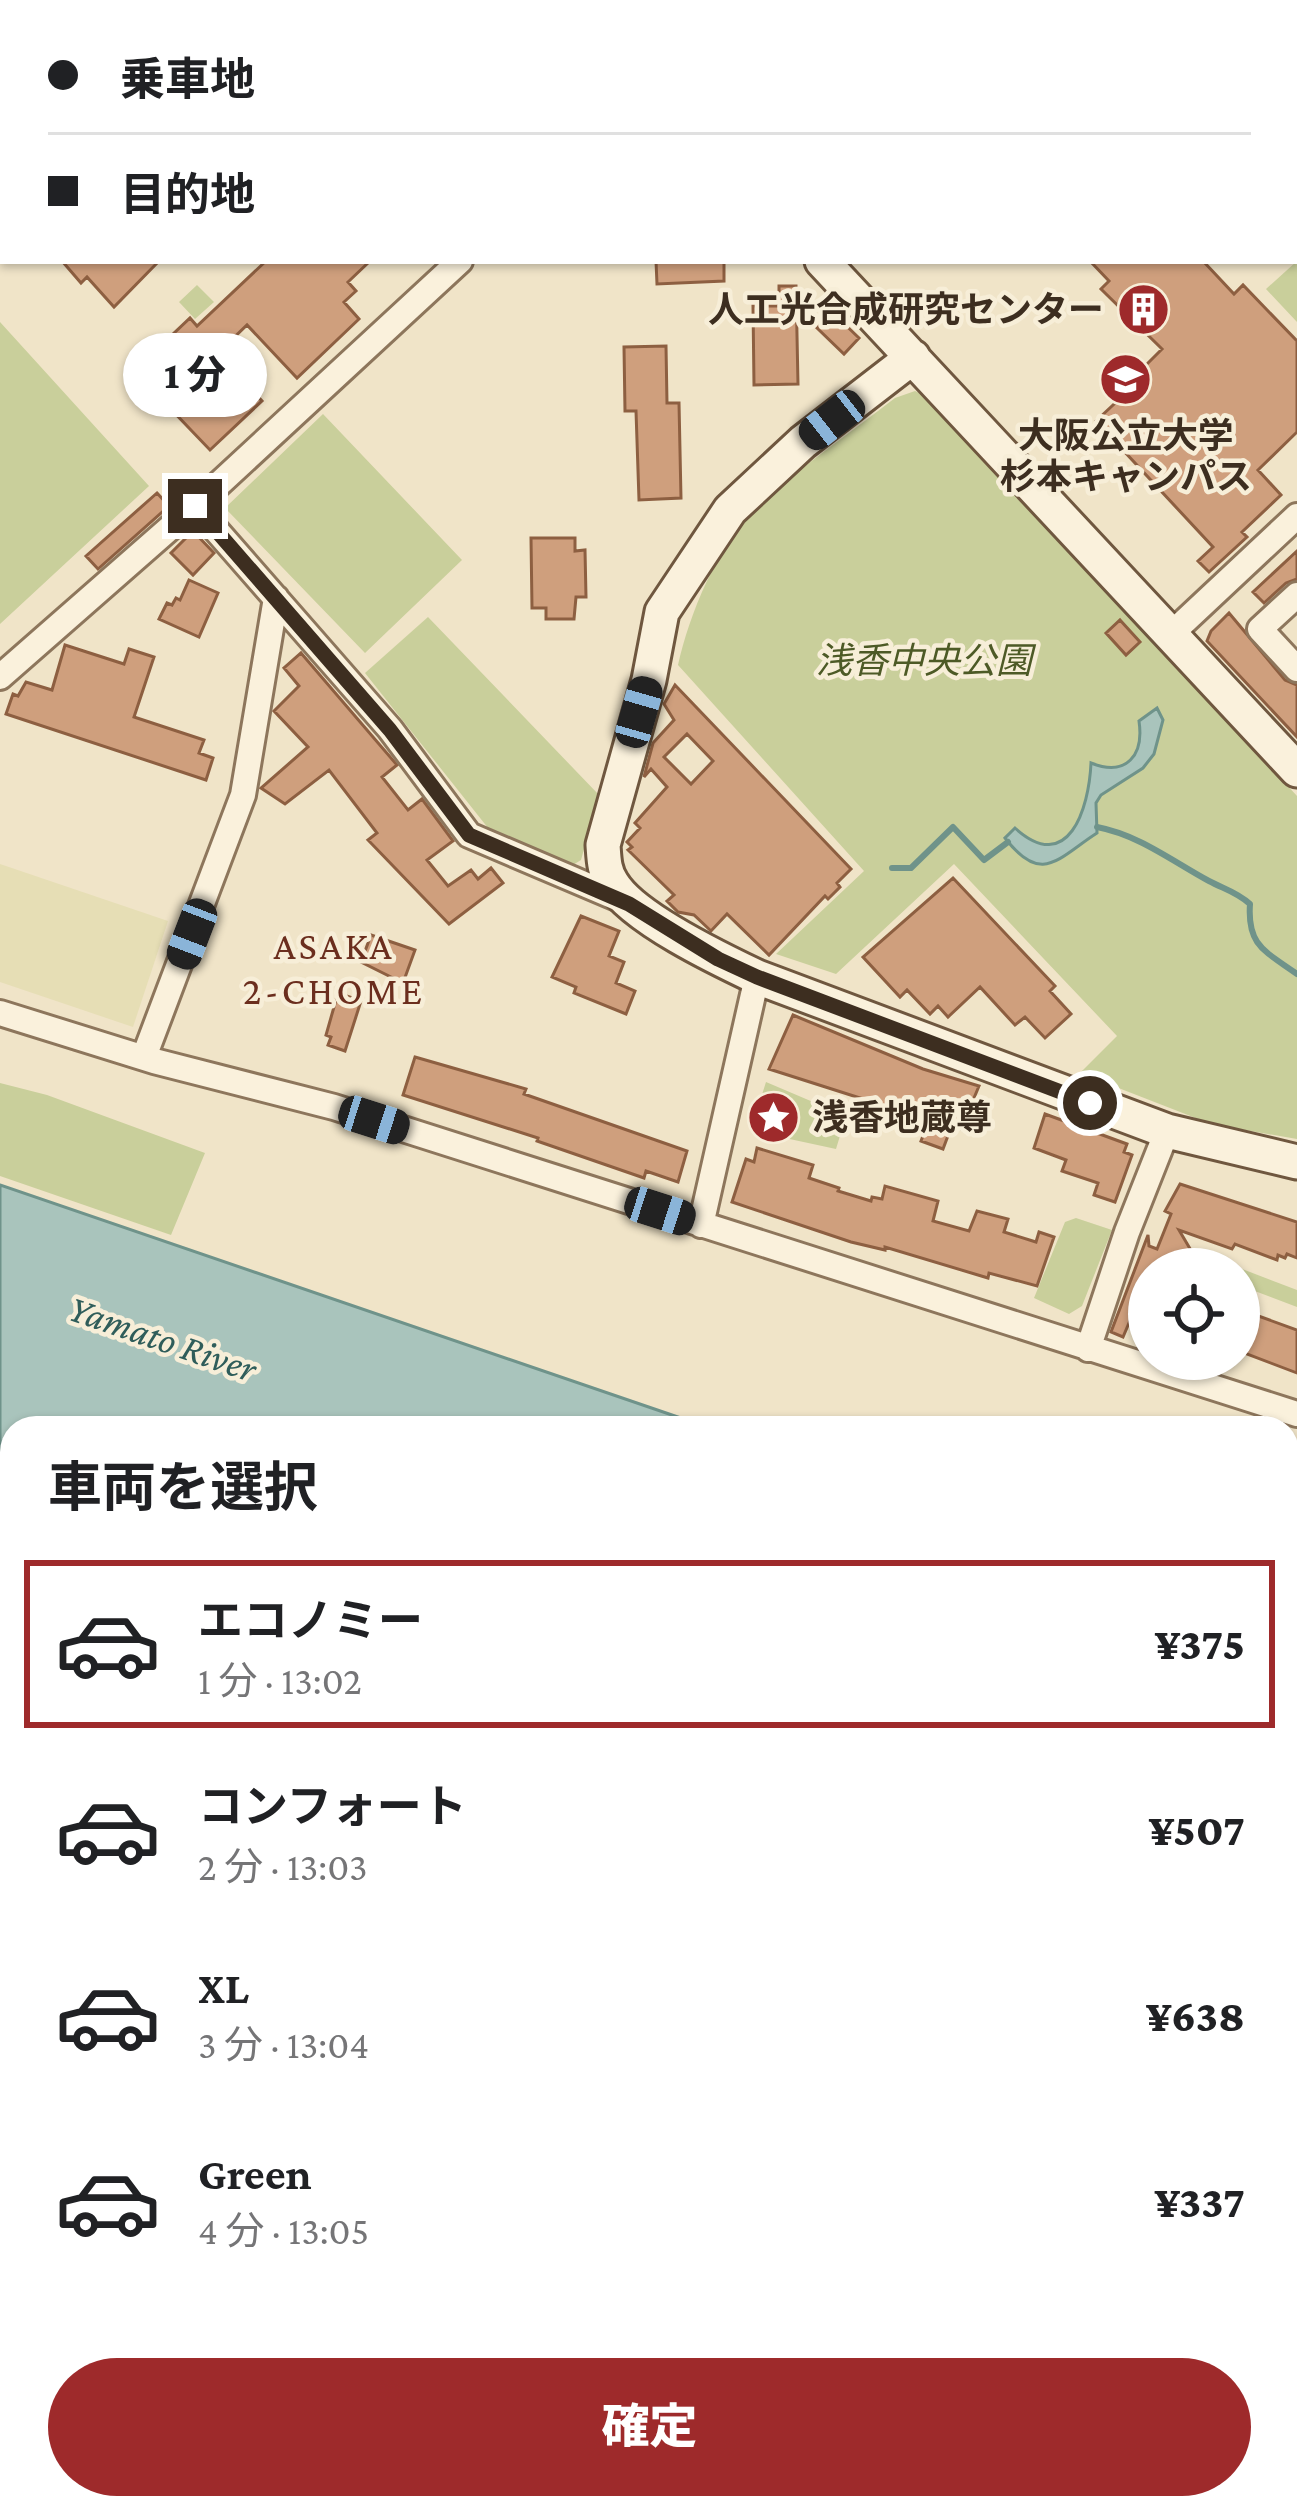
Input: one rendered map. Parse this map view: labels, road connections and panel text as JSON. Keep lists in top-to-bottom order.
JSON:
{
  "districts": ["ASAKA 2-CHOME"],
  "water": ["Yamato River"],
  "parks": ["浅香中央公園"],
  "places": {
    "building": ["人工光合成研究センター"],
    "school or university": ["大阪公立大学 杉本キャンパス"],
    "place": ["浅香地蔵尊"]
  },
  "page": {
    "banner": ["乗車地", "目的地"],
    "bubble": "1 分",
    "heading": "車両を選択",
    "list": [
      {
        "name": "エコノミー",
        "note": "1 分 · 13:02",
        "value": "¥375"
      },
      {
        "name": "コンフォート",
        "note": "2 分 · 13:03",
        "value": "¥507"
      },
      {
        "name": "XL",
        "note": "3 分 · 13:04",
        "value": "¥638"
      },
      {
        "name": "Green",
        "note": "4 分 · 13:05",
        "value": "¥337"
      }
    ],
    "buttons": "確定"
  }
}
